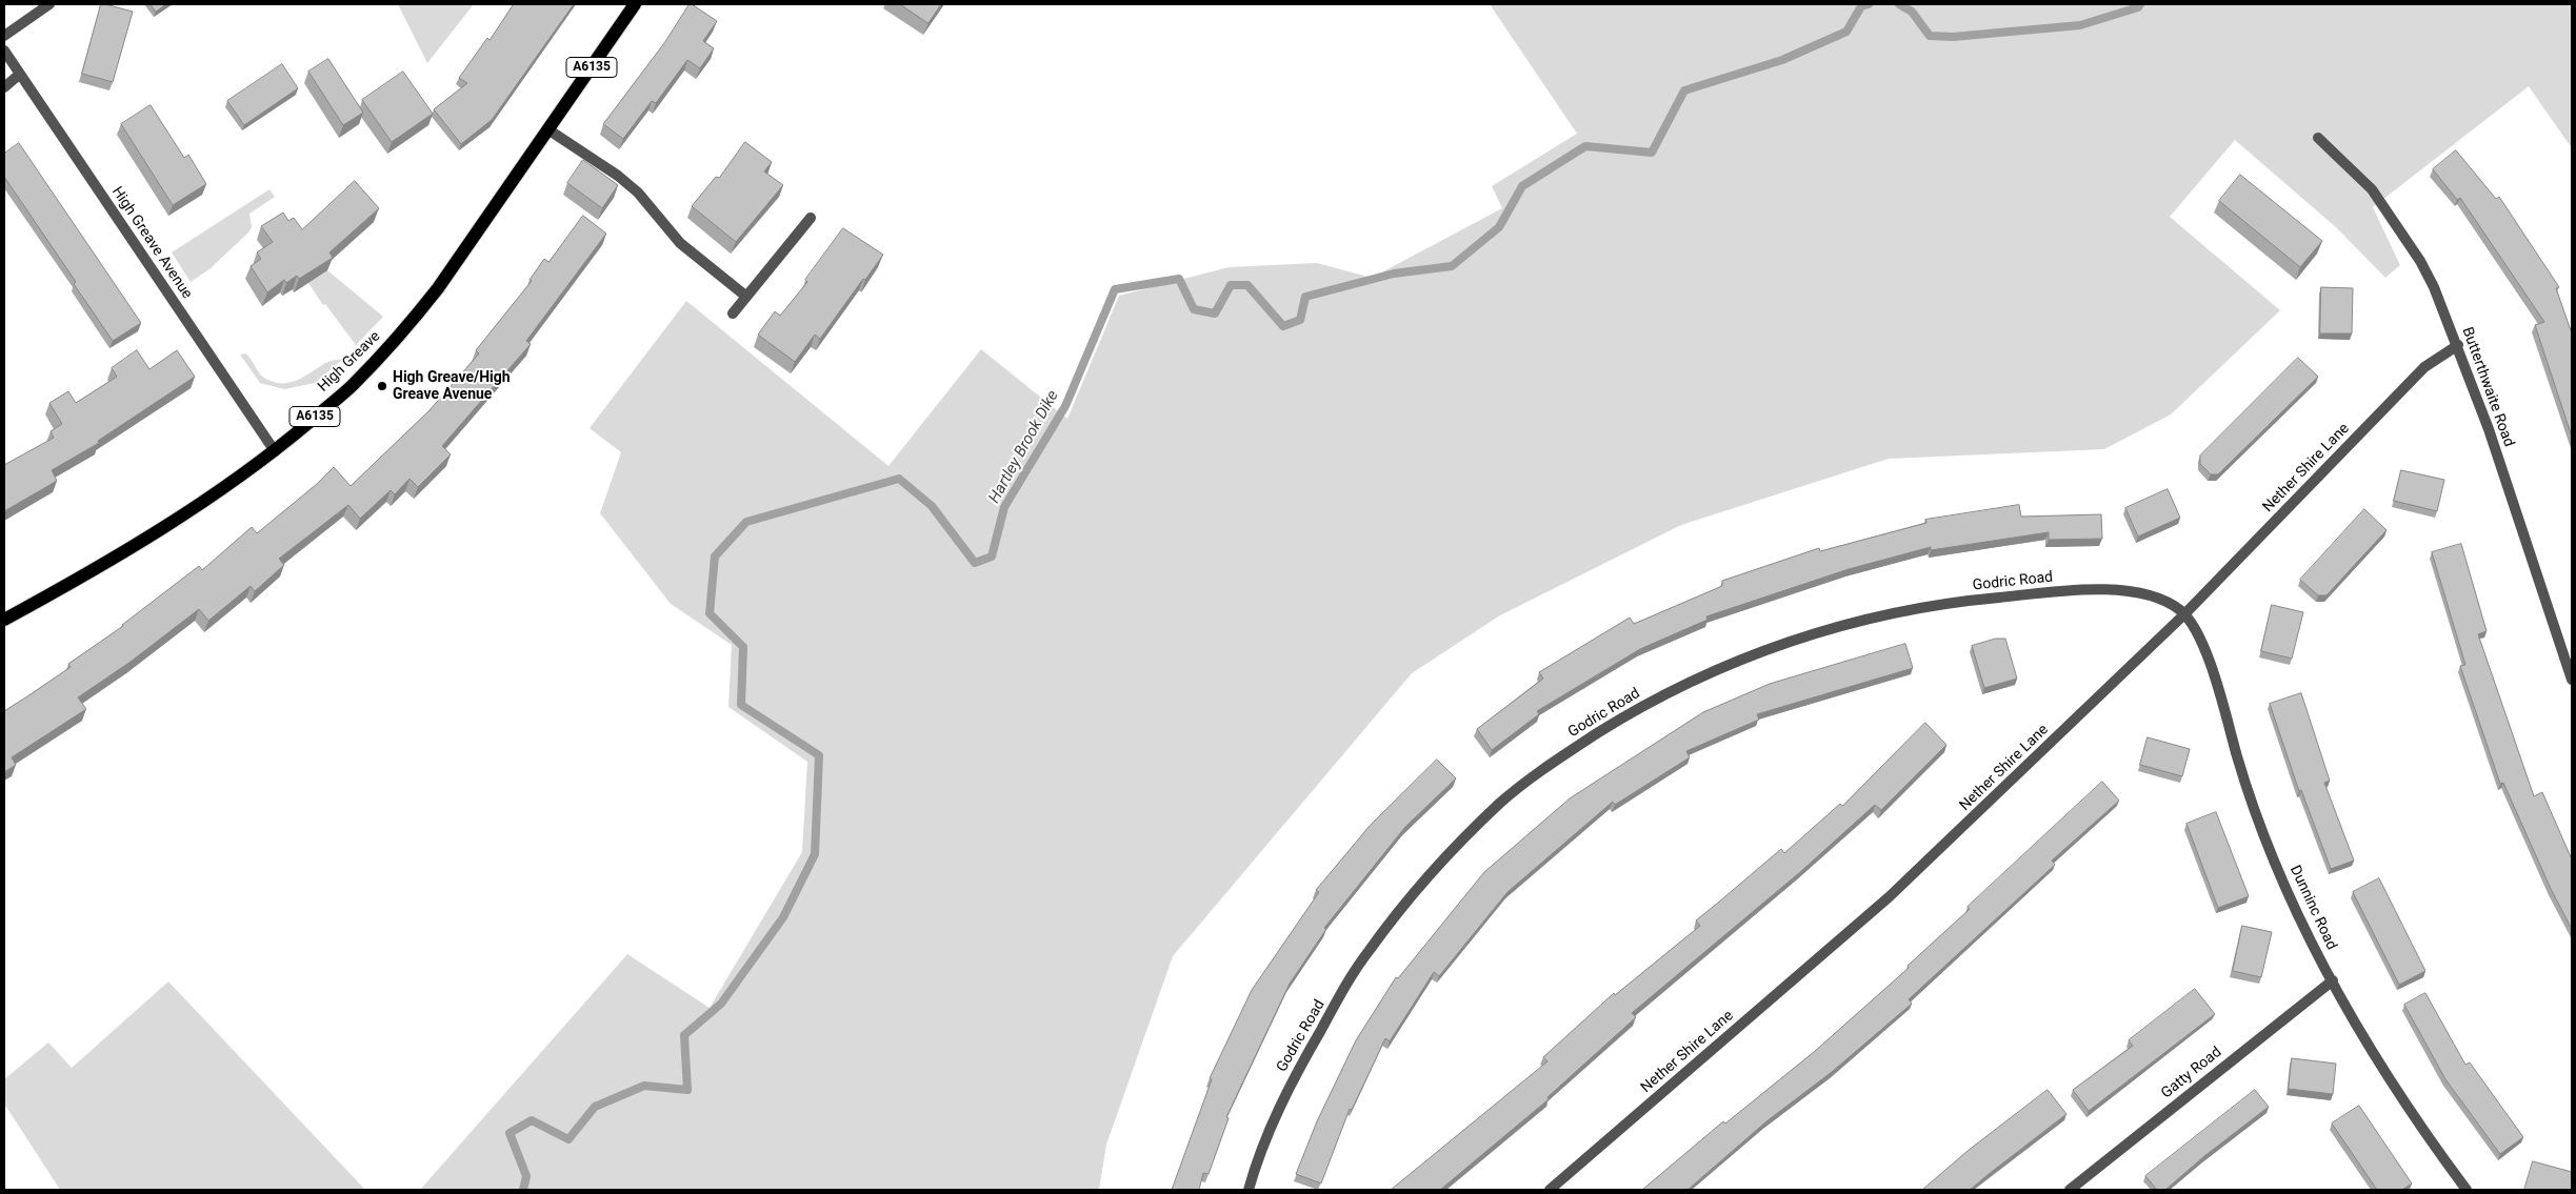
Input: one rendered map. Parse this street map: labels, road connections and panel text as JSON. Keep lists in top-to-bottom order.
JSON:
{
  "streets": {
    "main road": ["A6135", "High Greave"],
    "street": [
      "High Greave Avenue",
      "Butterthwaite Road",
      "Nether Shire Lane",
      "Godric Road",
      "Dunninc Road",
      "Gatty Road"
    ]
  },
  "crossings": [
    ["A6135", "High Greave"],
    ["High Greave Avenue", "High Greave"],
    ["Butterthwaite Road", "Nether Shire Lane"],
    ["Nether Shire Lane", "Godric Road"],
    ["Nether Shire Lane", "Dunninc Road"],
    ["Godric Road", "Dunninc Road"],
    ["Dunninc Road", "Gatty Road"]
  ],
  "water": ["Hartley Brook Dike"],
  "places": ["High Greave/High Greave Avenue"]
}
